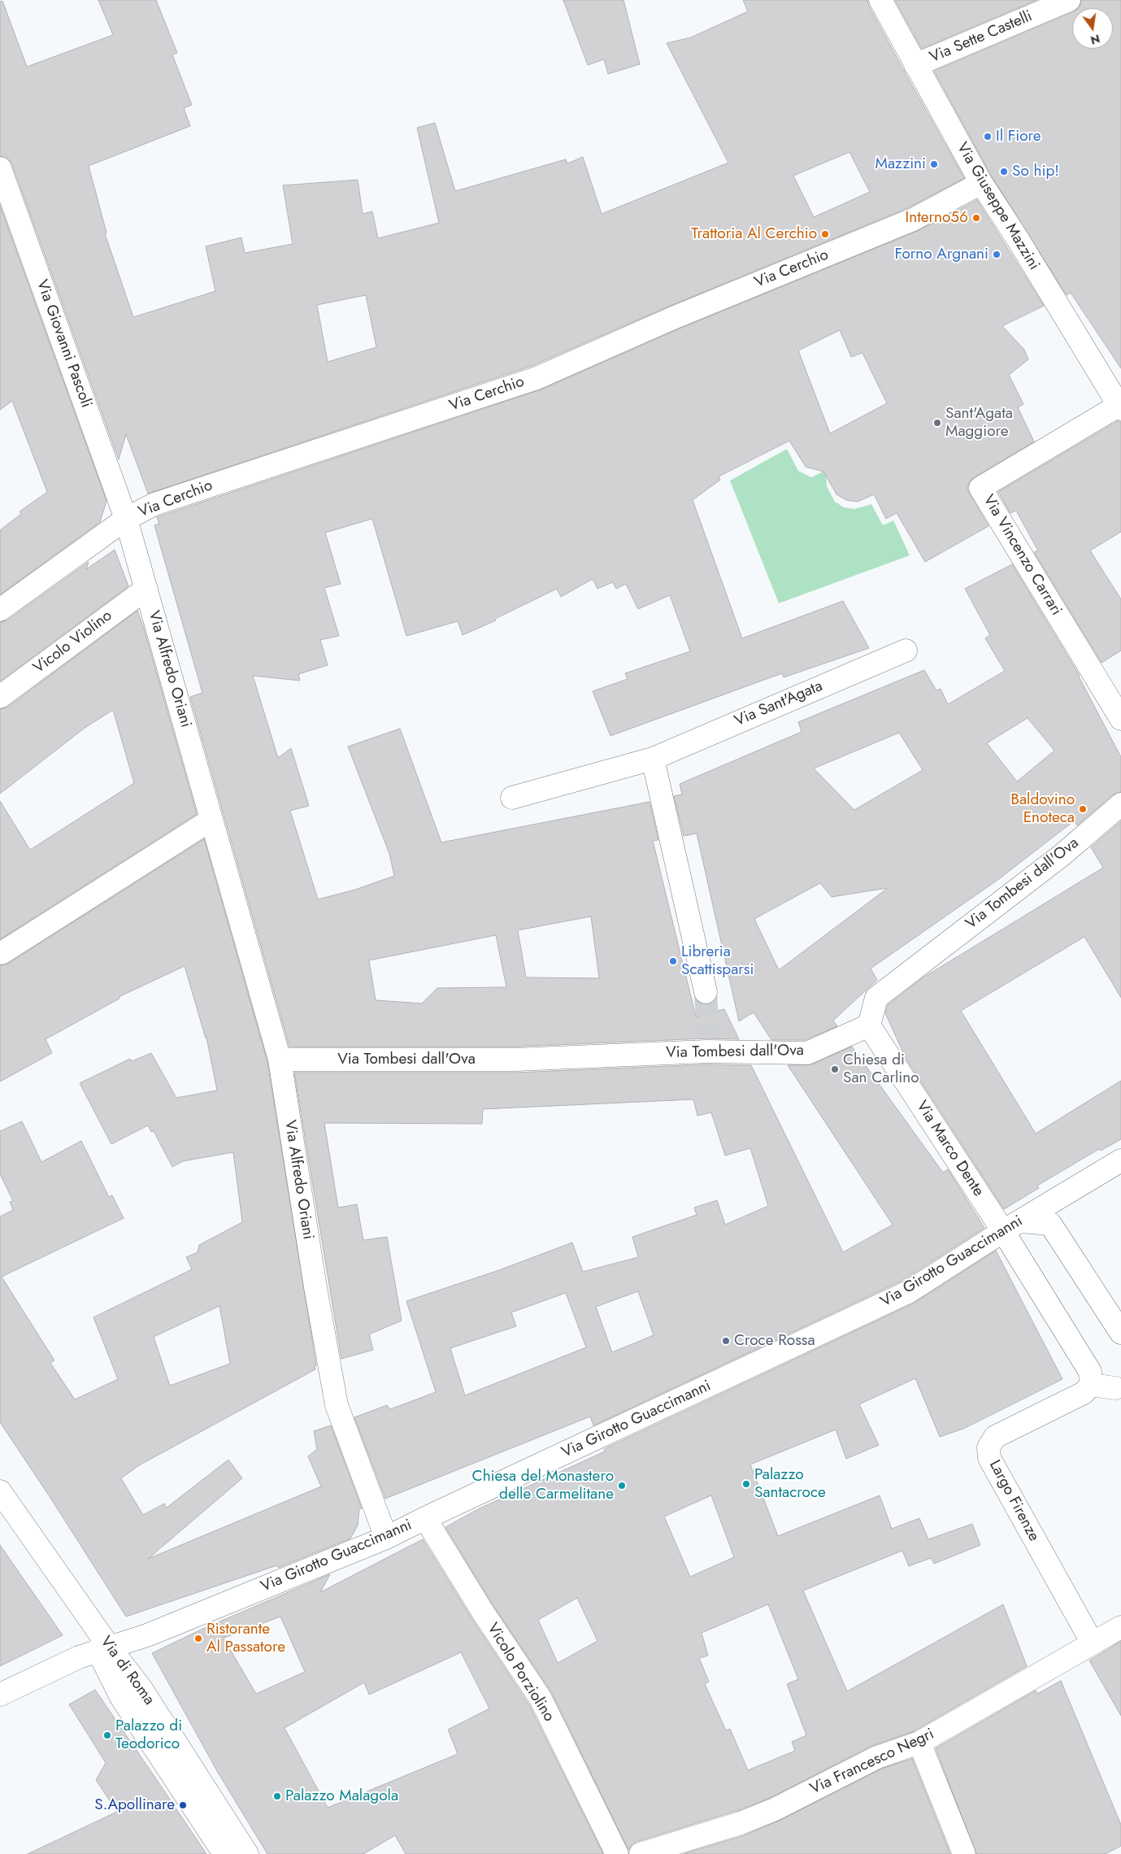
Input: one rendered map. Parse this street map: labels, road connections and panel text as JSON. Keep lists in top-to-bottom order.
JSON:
{
  "streets": {
    "street": [
      "Via Sette Castelli",
      "Via Giuseppe Mazzini",
      "Via Cerchio",
      "Via Giovanni Pascoli",
      "Via Vincenzo Carrari",
      "Vicolo Violino",
      "Via Alfredo Oriani",
      "Via Sant'Agata",
      "Via Tombesi dall'Ova",
      "Via Marco Dente",
      "Via Girotto Guaccimanni",
      "Largo Firenze",
      "Via di Roma",
      "Vicolo Porziolino",
      "Via Francesco Negri"
    ]
  },
  "crossings": [
    ["Via Sette Castelli", "Via Giuseppe Mazzini"],
    ["Via Giuseppe Mazzini", "Via Cerchio"],
    ["Via Giuseppe Mazzini", "Via Vincenzo Carrari"],
    ["Via Cerchio", "Via Giovanni Pascoli"],
    ["Via Cerchio", "Via Alfredo Oriani"],
    ["Via Giovanni Pascoli", "Via Alfredo Oriani"],
    ["Vicolo Violino", "Via Alfredo Oriani"],
    ["Via Alfredo Oriani", "Via Tombesi dall'Ova"],
    ["Via Alfredo Oriani", "Via Girotto Guaccimanni"],
    ["Via Tombesi dall'Ova", "Via Marco Dente"],
    ["Via Marco Dente", "Via Girotto Guaccimanni"],
    ["Via Marco Dente", "Largo Firenze"],
    ["Via Girotto Guaccimanni", "Via di Roma"],
    ["Via Girotto Guaccimanni", "Vicolo Porziolino"],
    ["Largo Firenze", "Via Francesco Negri"]
  ],
  "places": [
    "Il Fiore",
    "Mazzini",
    "So hip!",
    "Interno56",
    "Trattoria Al Cerchio",
    "Forno Argnani",
    "Sant'Agata Maggiore",
    "Baldovino Enoteca",
    "Libreria Scattisparsi",
    "Chiesa di San Carlino",
    "Croce Rossa",
    "Palazzo Santacroce",
    "Chiesa del Monastero delle Carmelitane",
    "Ristorante Al Passatore",
    "Palazzo di Teodorico",
    "Palazzo Malagola",
    "S.Apollinare"
  ],
  "north": "bottom"
}
